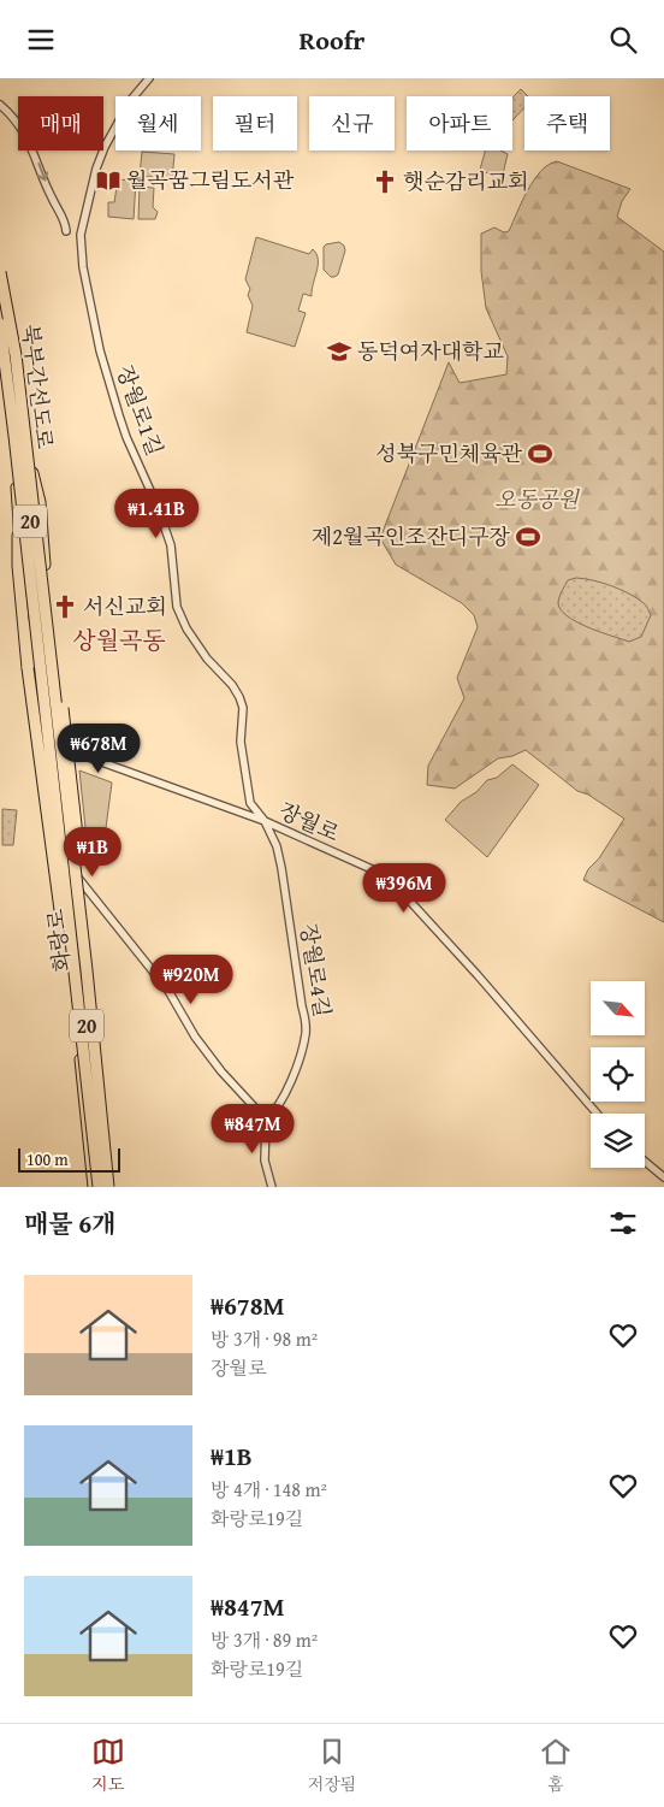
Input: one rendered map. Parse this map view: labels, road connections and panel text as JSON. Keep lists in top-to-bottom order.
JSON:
{
  "streets": {
    "highway": ["북부간선도로"],
    "main road": ["20", "장월로", "화랑로"],
    "street": ["장월로1길", "장월로4길"]
  },
  "crossings": [
    ["북부간선도로", "화랑로"],
    ["장월로1길", "장월로"],
    ["장월로1길", "장월로4길"],
    ["장월로", "화랑로"],
    ["장월로", "장월로4길"]
  ],
  "districts": ["상월곡동"],
  "parks": ["오동공원"],
  "places": {
    "library": ["월곡꿈그림도서관"],
    "church": ["햇순감리교회", "서신교회"],
    "school or university": ["동덕여자대학교"],
    "sports": ["성북구민체육관", "제2월곡인조잔디구장"]
  },
  "scale_bar": "100 m",
  "north": "bottom right",
  "page": {
    "header": "Roofr",
    "chip": [
      "매매",
      "월세",
      "필터",
      "신규",
      "아파트",
      "주택"
    ],
    "price": [
      "₩1.41B",
      "₩678M",
      "₩1B",
      "₩396M",
      "₩920M",
      "₩847M"
    ],
    "scale": "100 m",
    "heading": "매물 6개",
    "list": [
      {
        "name": "₩678M",
        "note": "방 3개 · 98 m² · 장월로"
      },
      {
        "name": "₩1B",
        "note": "방 4개 · 148 m² · 화랑로19길"
      },
      {
        "name": "₩847M",
        "note": "방 3개 · 89 m² · 화랑로19길"
      }
    ],
    "tabs": ["지도", "저장됨", "홈"]
  }
}
